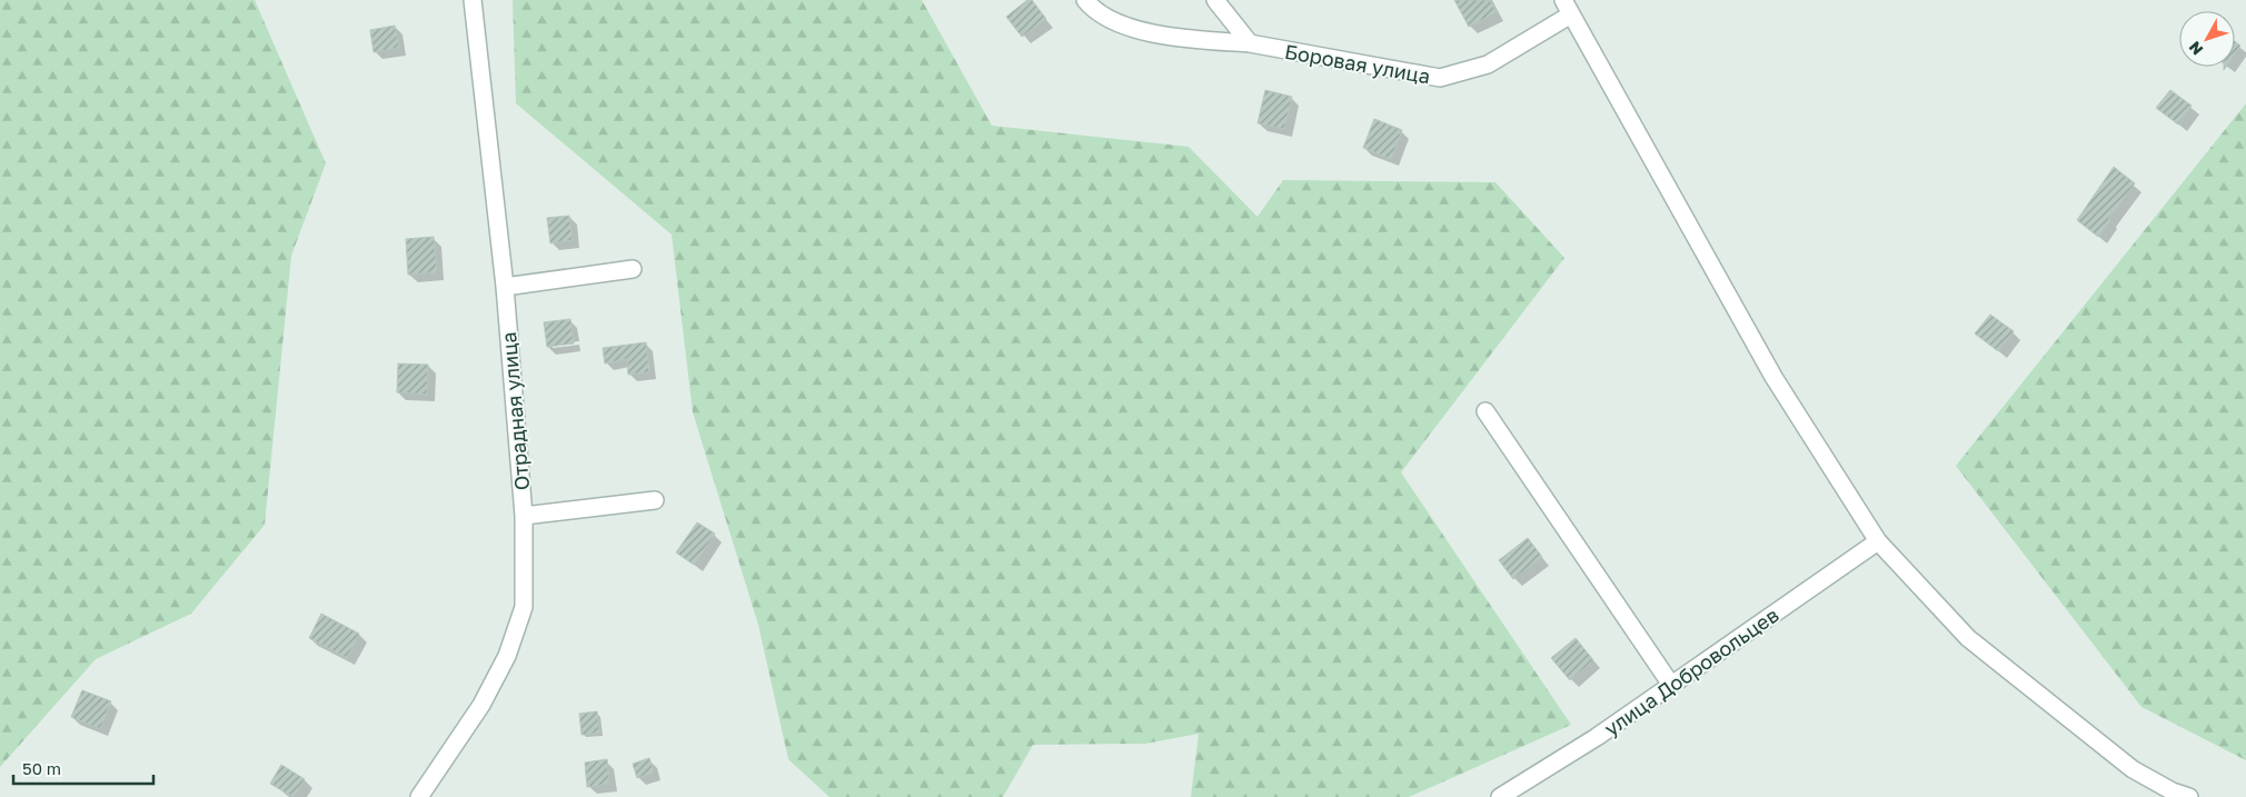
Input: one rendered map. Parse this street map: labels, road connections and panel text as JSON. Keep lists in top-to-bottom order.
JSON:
{
  "streets": {
    "street": ["Боровая улица", "Отрадная улица", "улица Добровольцев"]
  },
  "scale_bar": "50 m",
  "north": "bottom left"
}
